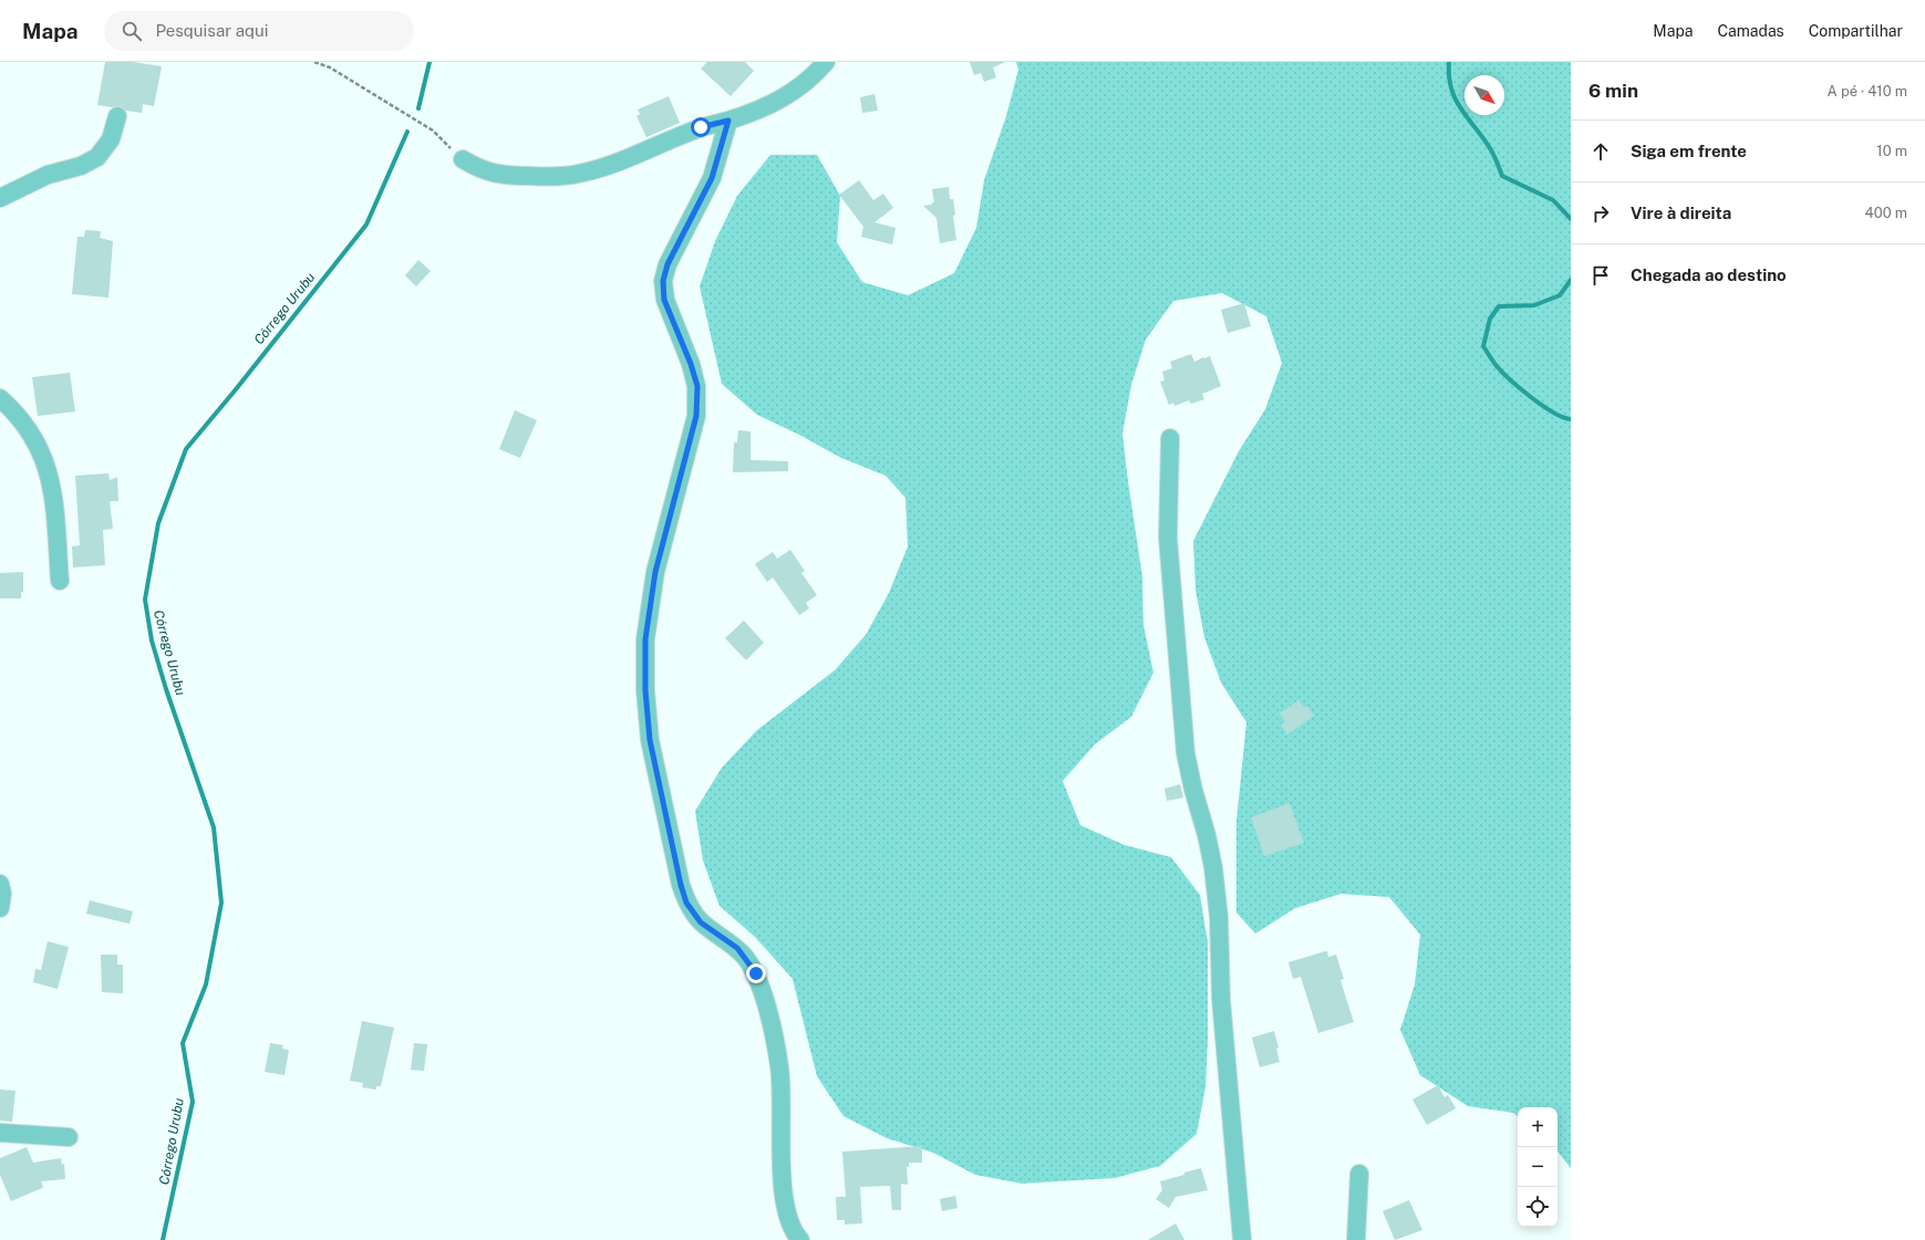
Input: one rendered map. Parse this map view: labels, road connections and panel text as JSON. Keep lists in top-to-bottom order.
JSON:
{
  "water": ["Córrego Urubu"],
  "north": "bottom right",
  "page": {
    "header": "Mapa",
    "search": "Pesquisar aqui",
    "nav": ["Mapa", "Camadas", "Compartilhar"],
    "heading": ["6 min", "A pé · 410 m"],
    "list": [
      ["Siga em frente", "10 m"],
      ["Vire à direita", "400 m"],
      "Chegada ao destino"
    ],
    "map_buttons": ["+", "−"]
  }
}
